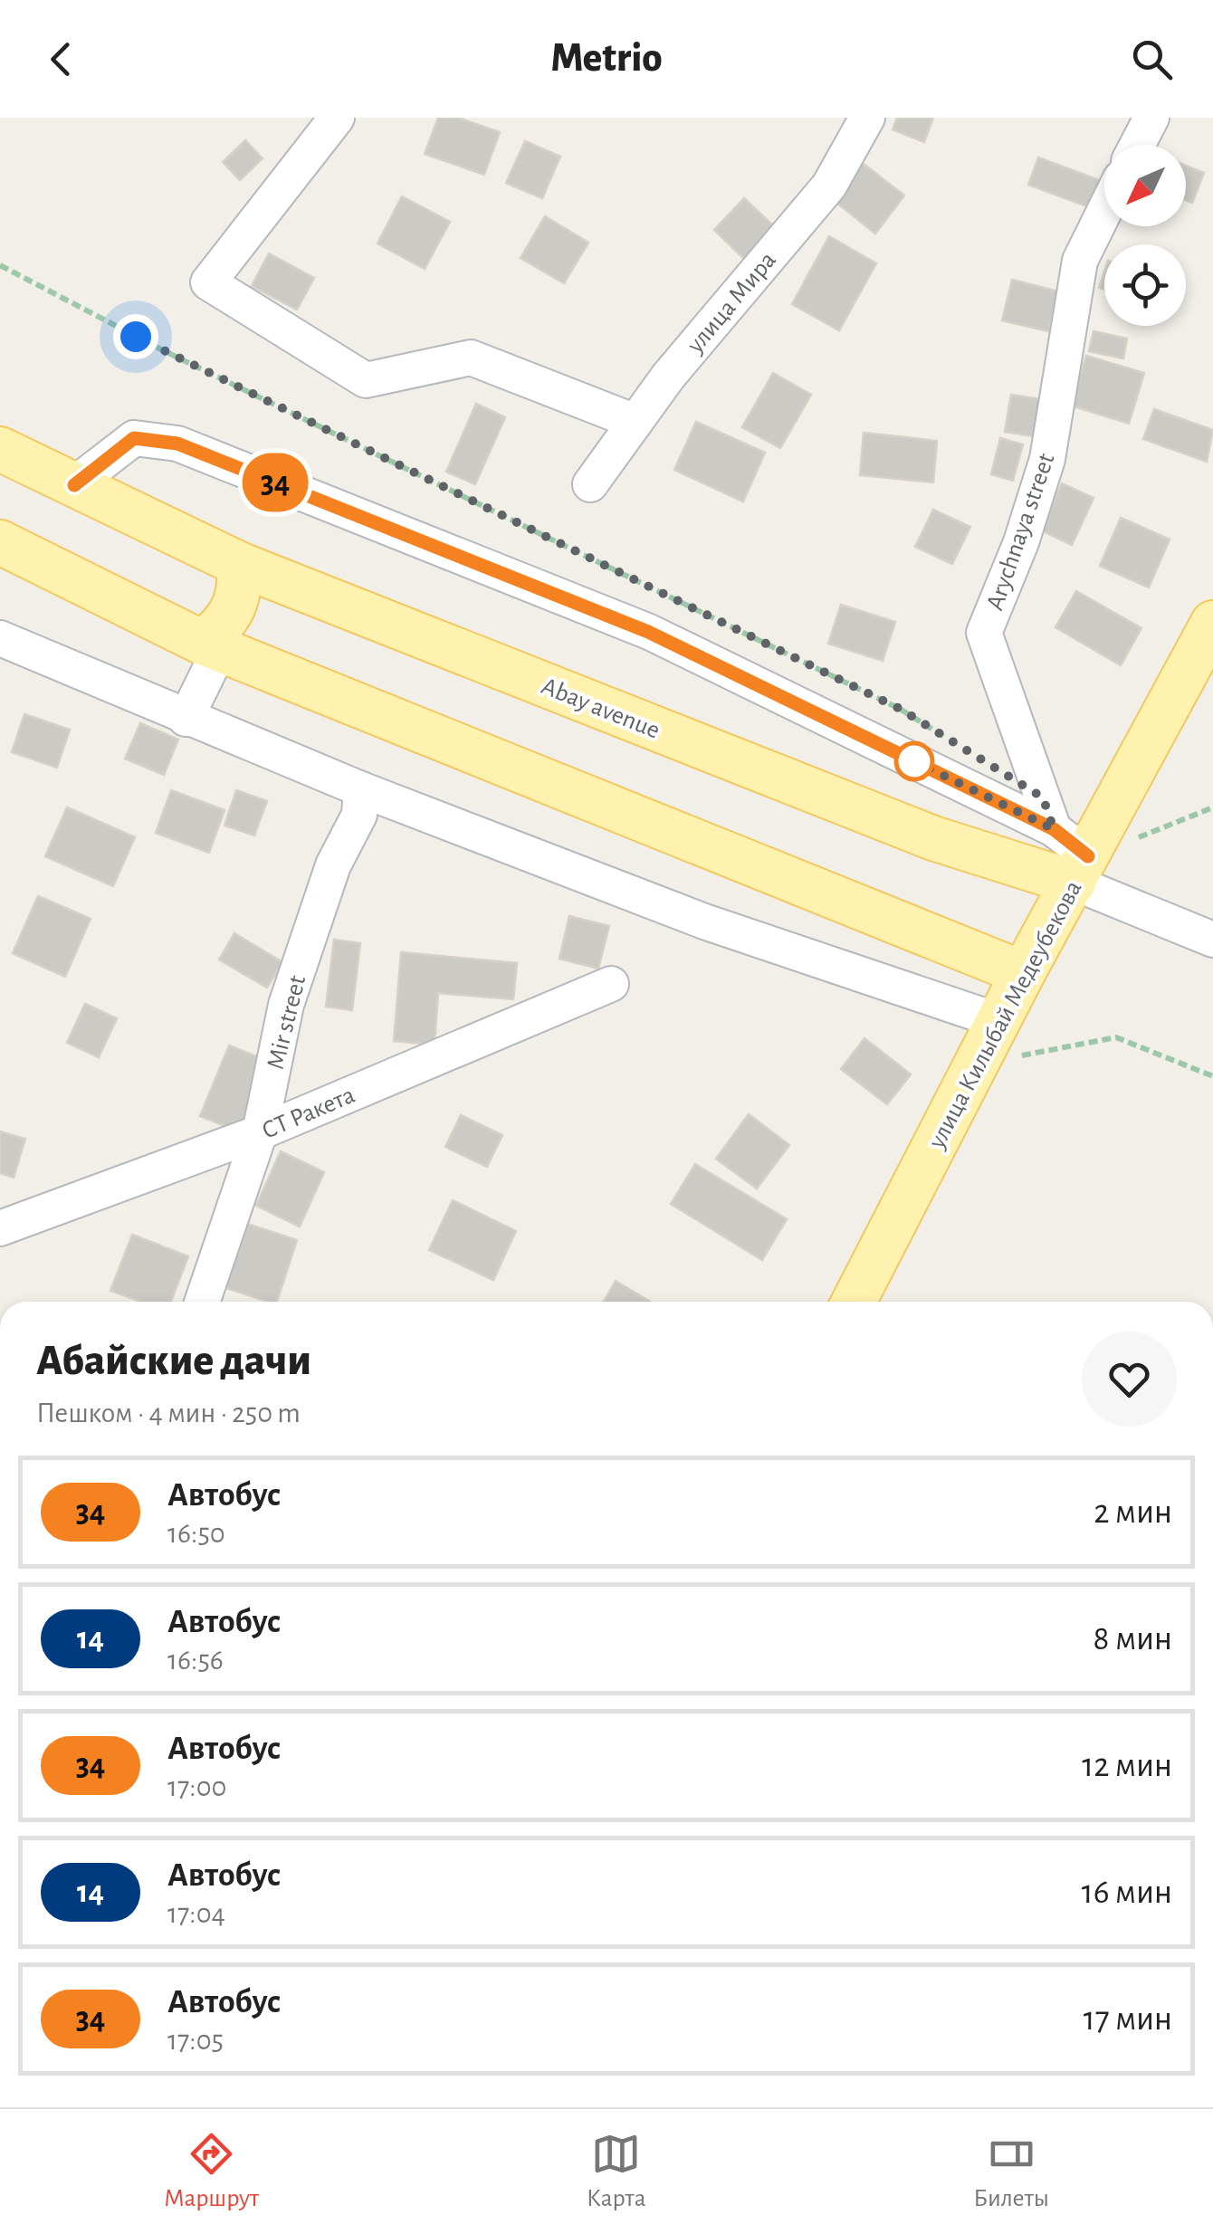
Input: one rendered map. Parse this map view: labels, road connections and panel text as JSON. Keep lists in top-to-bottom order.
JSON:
{
  "streets": {
    "main road": ["Abay avenue", "улица Килыбай Медеубекова"],
    "street": [
      "улица Мира",
      "Arychnaya street",
      "Mir street",
      "СТ Ракета"
    ]
  },
  "crossings": [
    ["Abay avenue", "улица Килыбай Медеубекова"],
    ["Mir street", "СТ Ракета"]
  ],
  "lines": ["bus line 34"],
  "north": "bottom left",
  "page": {
    "header": "Metrio",
    "on_map": "34",
    "heading": ["Абайские дачи", "Пешком · 4 мин · 250 m"],
    "list": [
      {
        "mark": "34",
        "name": "Автобус",
        "note": "16:50",
        "value": "2 мин"
      },
      {
        "mark": "14",
        "name": "Автобус",
        "note": "16:56",
        "value": "8 мин"
      },
      {
        "mark": "34",
        "name": "Автобус",
        "note": "17:00",
        "value": "12 мин"
      },
      {
        "mark": "14",
        "name": "Автобус",
        "note": "17:04",
        "value": "16 мин"
      },
      {
        "mark": "34",
        "name": "Автобус",
        "note": "17:05",
        "value": "17 мин"
      }
    ],
    "tabs": ["Маршрут", "Карта", "Билеты"]
  }
}
